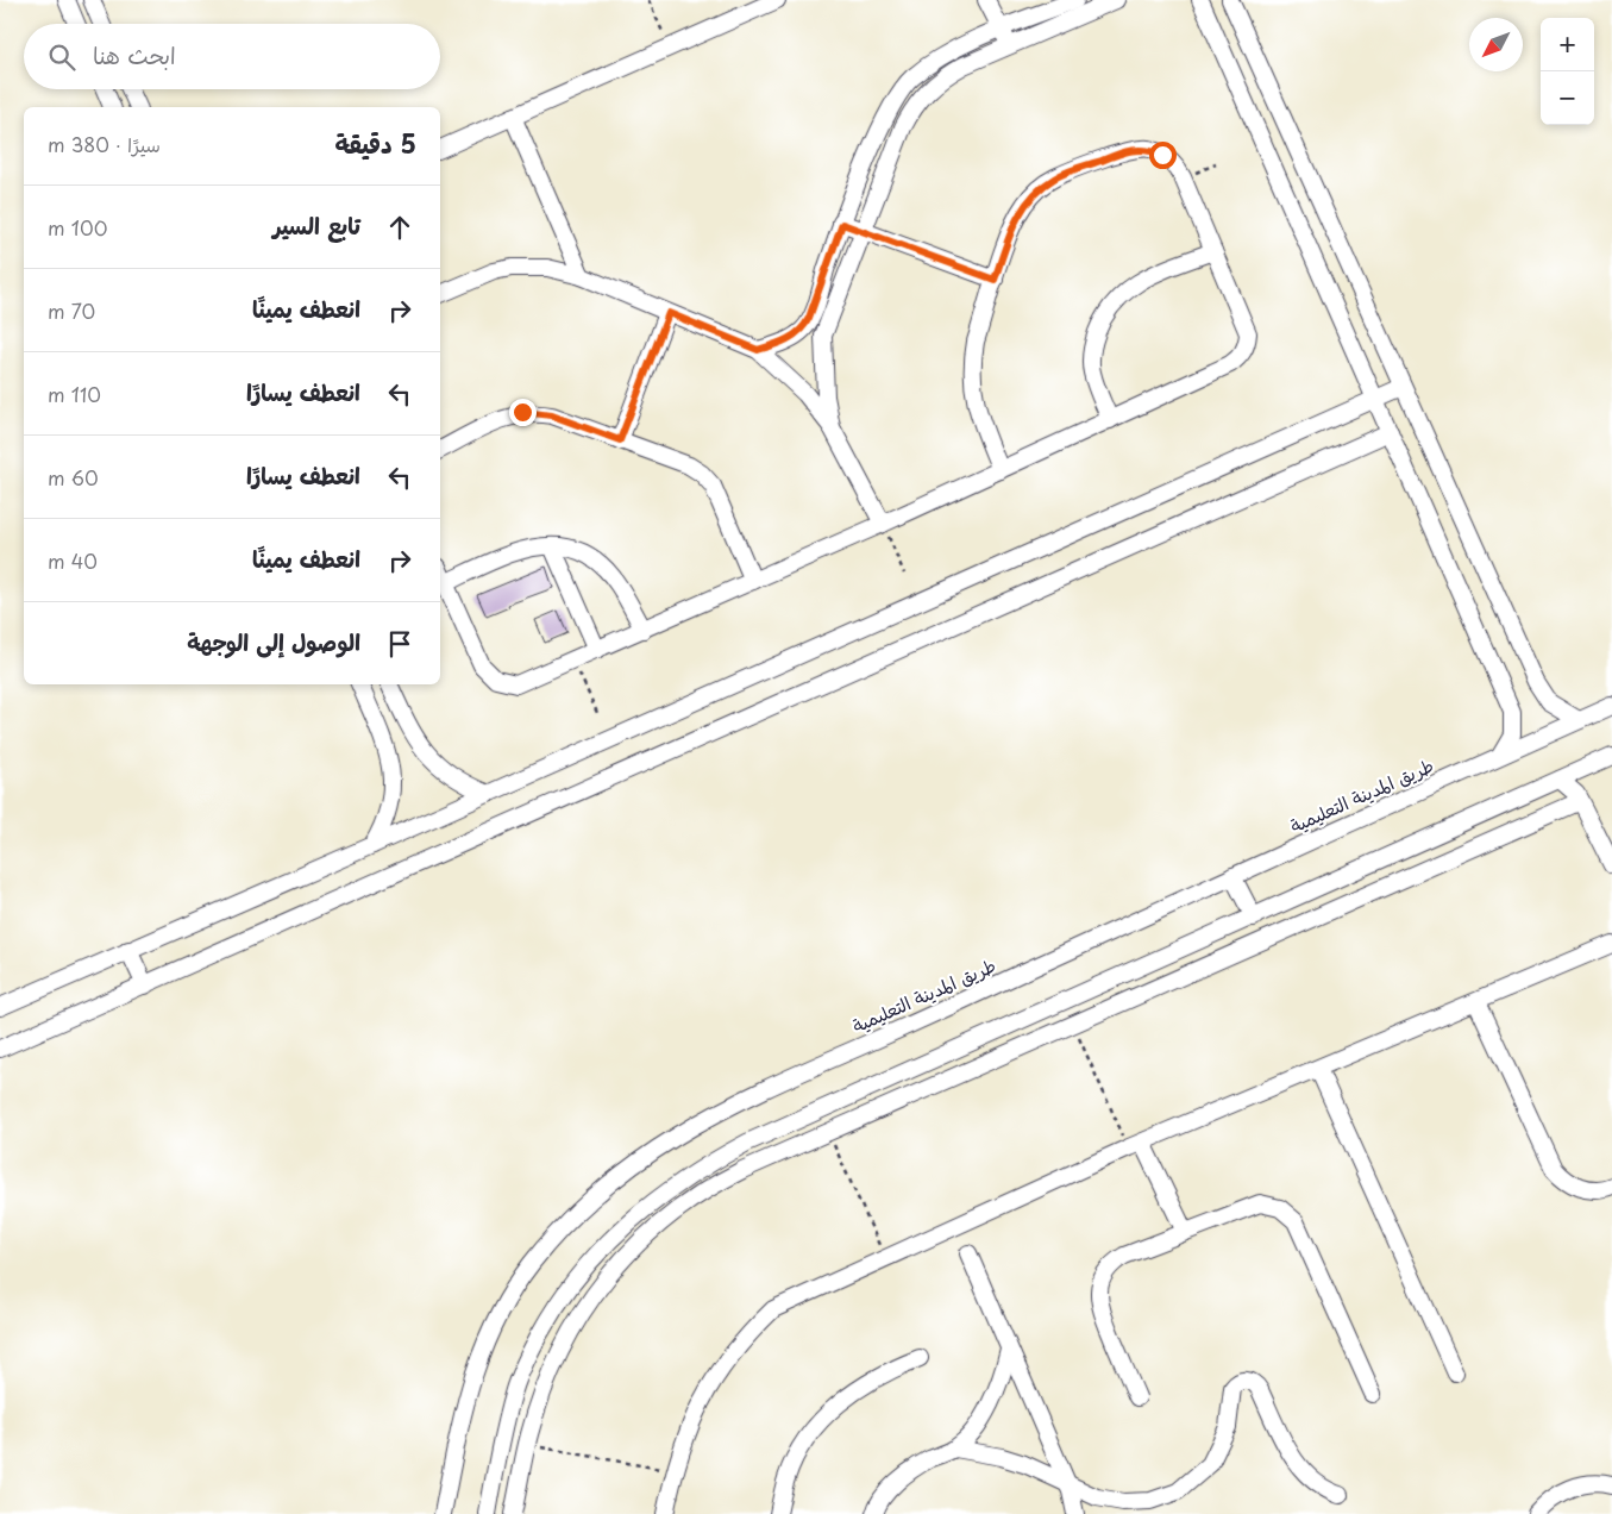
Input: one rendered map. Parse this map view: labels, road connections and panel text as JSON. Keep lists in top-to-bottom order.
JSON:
{
  "streets": {
    "street": ["طريق المدينة التعليمية"]
  },
  "north": "bottom left",
  "page": {
    "map_buttons": ["+", "−"],
    "search": "ابحث هنا",
    "heading": ["5 دقيقة", "سيرًا · 380 m"],
    "list": [
      ["تابع السير", "100 m"],
      ["انعطف يمينًا", "70 m"],
      ["انعطف يسارًا", "110 m"],
      ["انعطف يسارًا", "60 m"],
      ["انعطف يمينًا", "40 m"],
      "الوصول إلى الوجهة"
    ]
  }
}
